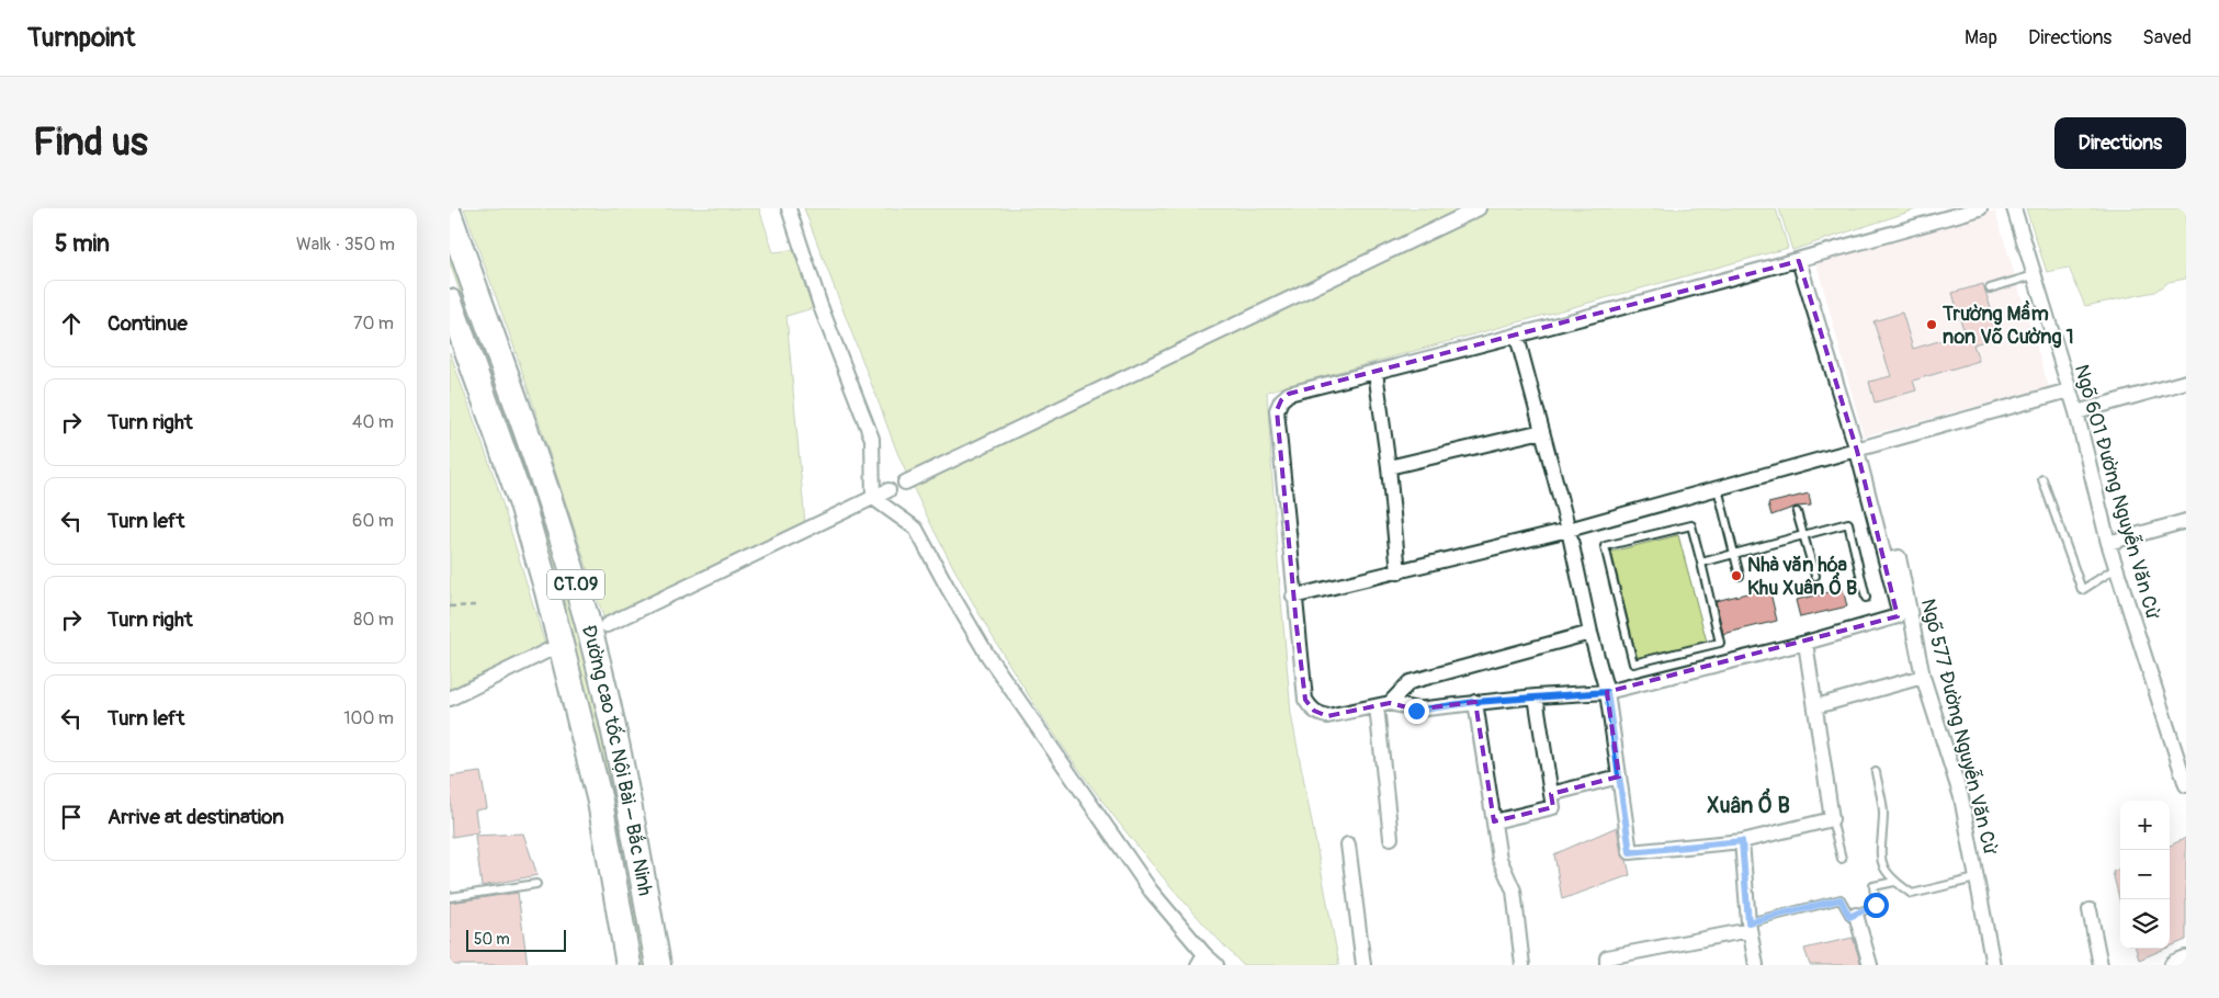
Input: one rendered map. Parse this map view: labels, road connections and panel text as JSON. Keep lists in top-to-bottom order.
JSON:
{
  "streets": {
    "highway": ["CT.09", "Đường cao tốc Nội Bài – Bắc Ninh"],
    "street": ["Ngõ 601 Đường Nguyễn Văn Cừ", "Ngõ 577 Đường Nguyễn Văn Cừ"]
  },
  "districts": ["Xuân Ổ B"],
  "places": ["Trường Mầm non Võ Cường 1", "Nhà văn hóa Khu Xuân Ổ B"],
  "scale_bar": "50 m",
  "page": {
    "header": "Turnpoint",
    "nav": ["Map", "Directions", "Saved"],
    "buttons": "Directions",
    "title": "Find us",
    "heading": ["5 min", "Walk · 350 m"],
    "list": [
      ["Continue", "70 m"],
      ["Turn right", "40 m"],
      ["Turn left", "60 m"],
      ["Turn right", "80 m"],
      ["Turn left", "100 m"],
      "Arrive at destination"
    ],
    "map_buttons": ["+", "−"],
    "scale": "50 m"
  }
}
